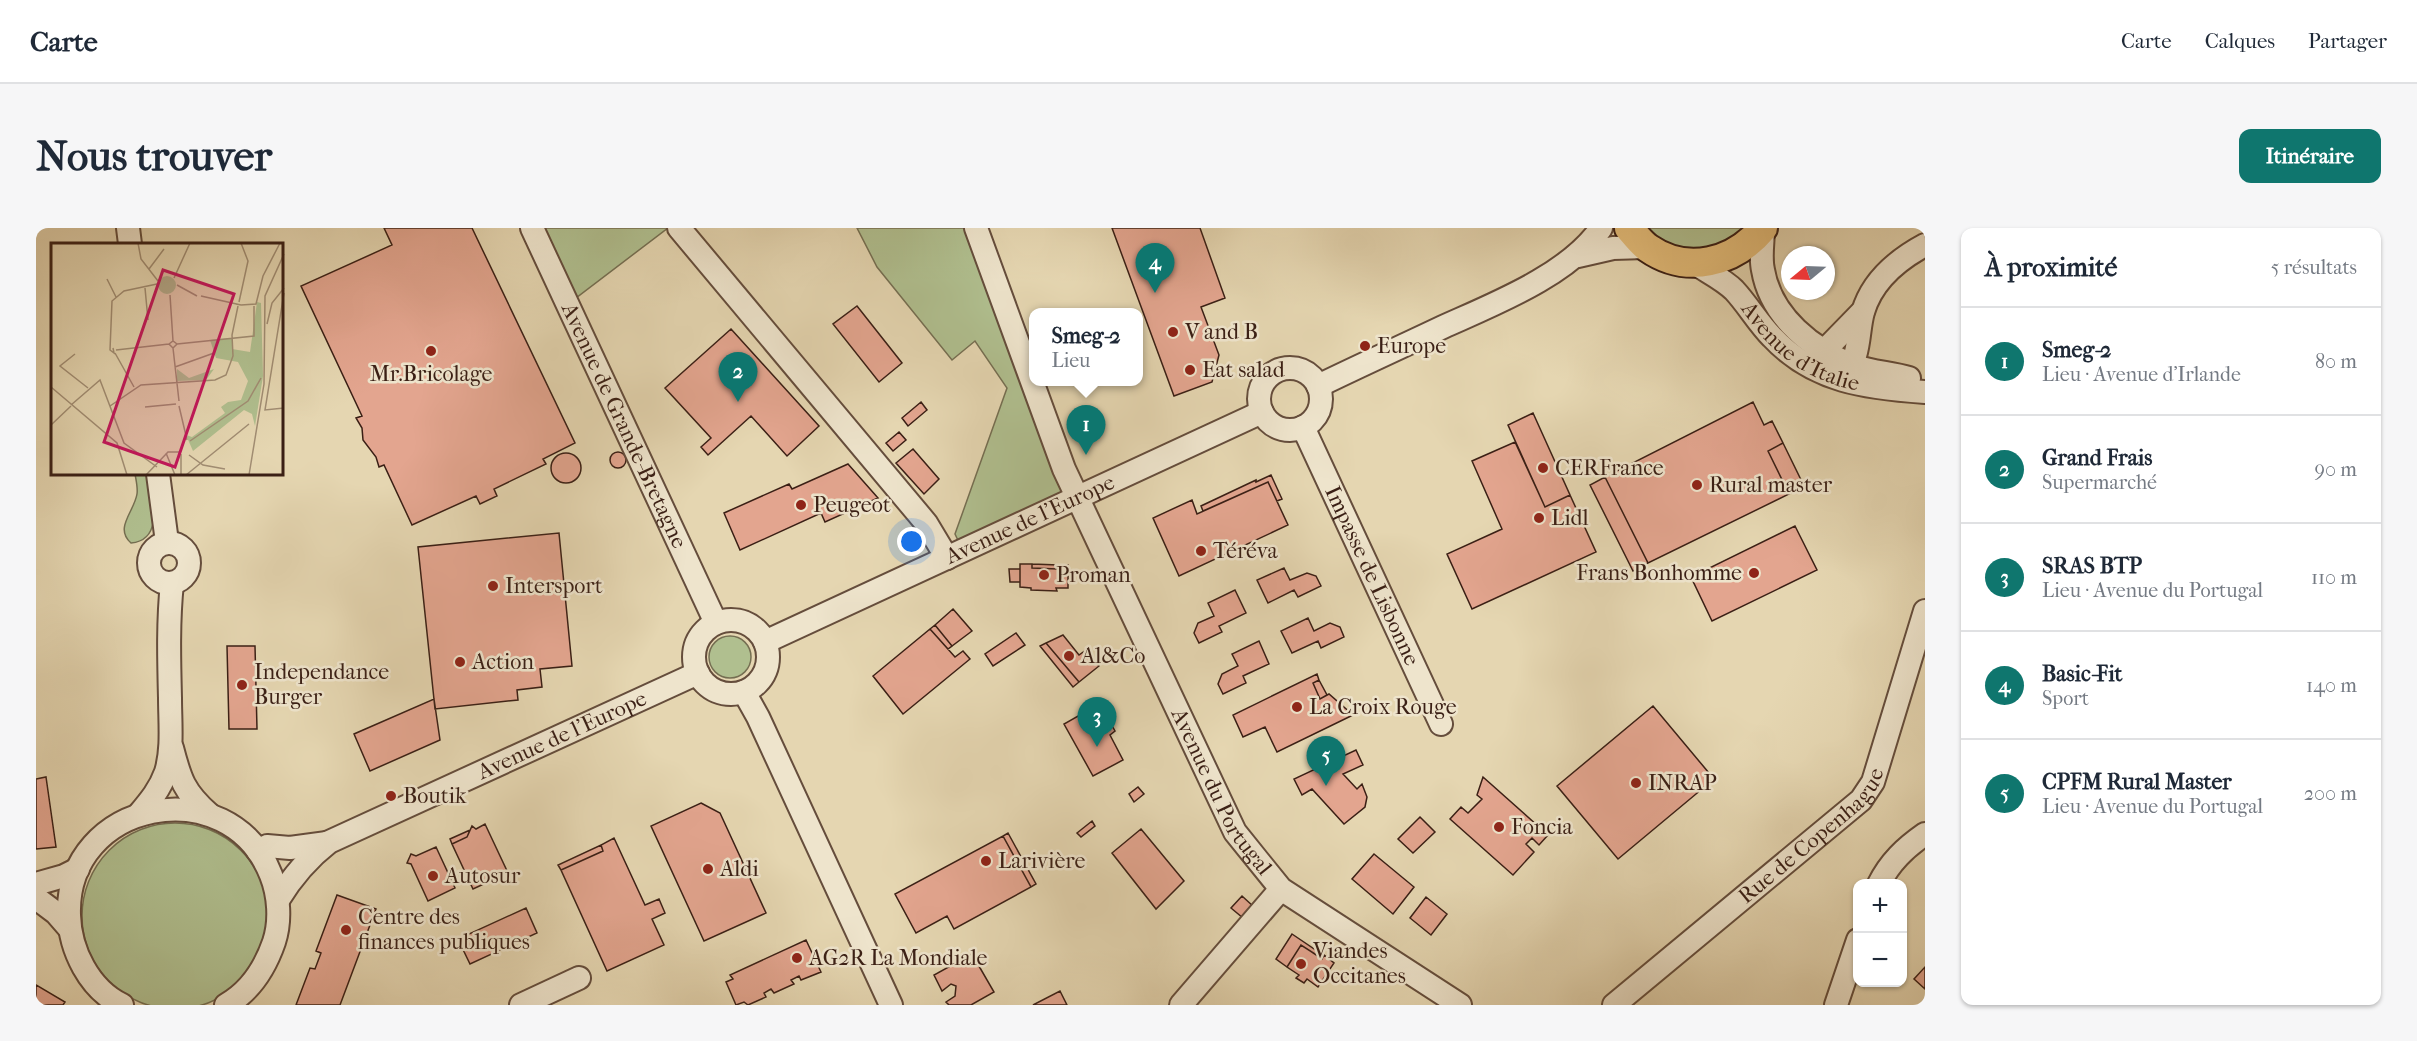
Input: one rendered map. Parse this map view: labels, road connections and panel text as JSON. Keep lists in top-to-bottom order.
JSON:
{
  "streets": {
    "street": [
      "Avenue d'Italie",
      "Avenue de Grande-Bretagne",
      "Avenue de l'Europe",
      "Impasse de Lisbonne",
      "Avenue du Portugal",
      "Rue de Copenhague"
    ]
  },
  "crossings": [
    ["Avenue de Grande-Bretagne", "Avenue de l'Europe"],
    ["Avenue de l'Europe", "Impasse de Lisbonne"],
    ["Avenue de l'Europe", "Avenue du Portugal"]
  ],
  "places": [
    "V and B",
    "Europe",
    "Mr.Bricolage",
    "Eat salad",
    "CERFrance",
    "Rural master",
    "Peugeot",
    "Lidl",
    "Téréva",
    "Frans Bonhomme",
    "Proman",
    "Intersport",
    "Al&Co",
    "Action",
    "Independance Burger",
    "La Croix Rouge",
    "INRAP",
    "Boutik",
    "Foncia",
    "Larivière",
    "Aldi",
    "Autosur",
    "Centre des finances publiques",
    "AG2R La Mondiale",
    "Viandes Occitanes"
  ],
  "north": "left",
  "page": {
    "header": "Carte",
    "nav": ["Carte", "Calques", "Partager"],
    "buttons": "Itinéraire",
    "title": "Nous trouver",
    "heading": ["À proximité", "5 résultats"],
    "pins": [
      "4",
      "2",
      "1",
      "3",
      "5"
    ],
    "list": [
      {
        "mark": "1",
        "name": "Smeg-2",
        "note": "Lieu · Avenue d'Irlande",
        "value": "80 m"
      },
      {
        "mark": "2",
        "name": "Grand Frais",
        "note": "Supermarché",
        "value": "90 m"
      },
      {
        "mark": "3",
        "name": "SRAS BTP",
        "note": "Lieu · Avenue du Portugal",
        "value": "110 m"
      },
      {
        "mark": "4",
        "name": "Basic-Fit",
        "note": "Sport",
        "value": "140 m"
      },
      {
        "mark": "5",
        "name": "CPFM Rural Master",
        "note": "Lieu · Avenue du Portugal",
        "value": "200 m"
      }
    ],
    "popup": ["Smeg-2", "Lieu"],
    "map_buttons": ["+", "−"]
  }
}
